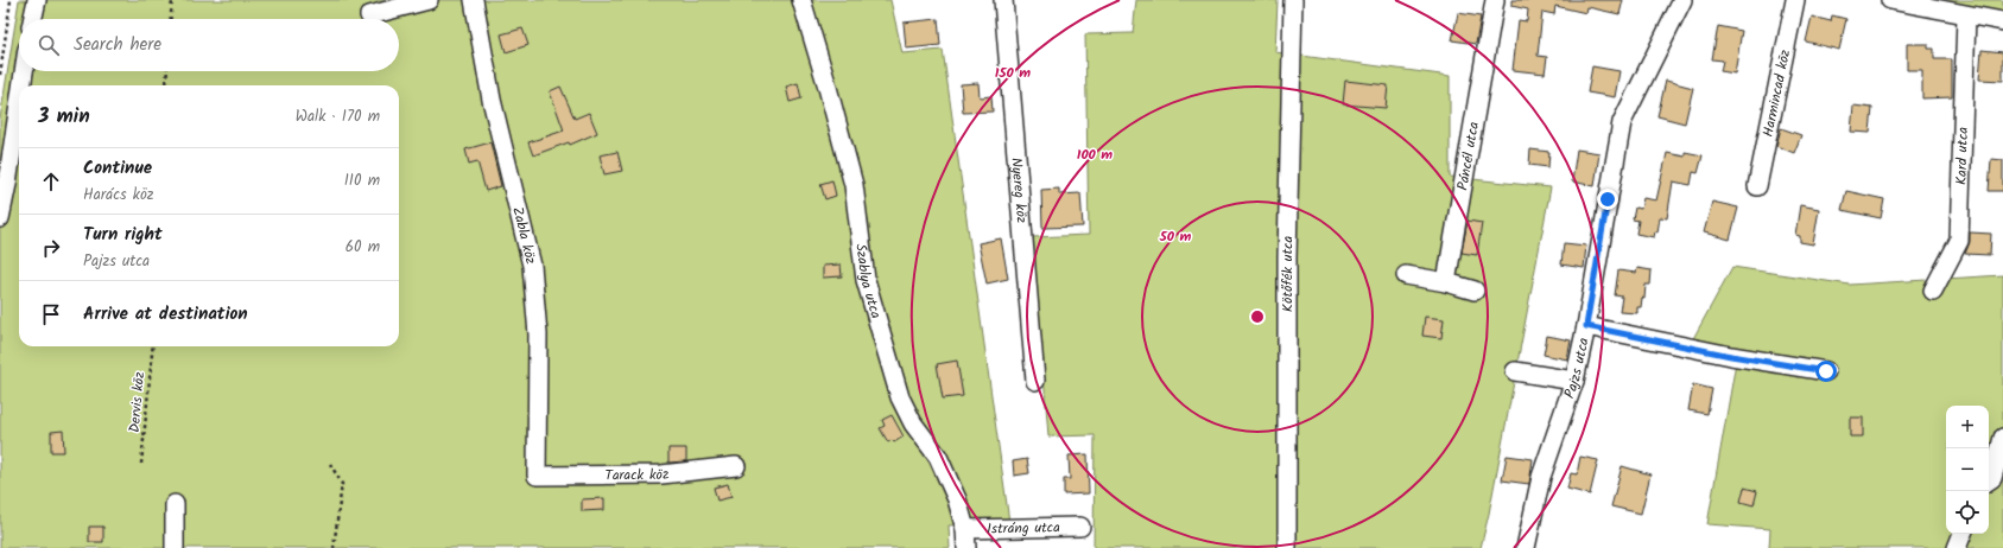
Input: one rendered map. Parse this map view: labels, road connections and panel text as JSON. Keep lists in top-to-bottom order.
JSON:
{
  "streets": {
    "street": [
      "Harmincad köz",
      "Kard utca",
      "Páncél utca",
      "Nyereg köz",
      "Zabla köz",
      "Kötőfék utca",
      "Szablya utca",
      "Pajzs utca",
      "Tarack köz",
      "Istráng utca"
    ],
    "path": ["Dervis köz"]
  },
  "crossings": [
    ["Zabla köz", "Tarack köz"],
    ["Szablya utca", "Istráng utca"]
  ],
  "page": {
    "search": "Search here",
    "heading": ["3 min", "Walk · 170 m"],
    "list": [
      ["Continue", "Harács köz", "110 m"],
      ["Turn right", "Pajzs utca", "60 m"],
      "Arrive at destination"
    ],
    "map_buttons": ["+", "−"]
  },
  "rings": ["150 m", "100 m", "50 m"]
}
